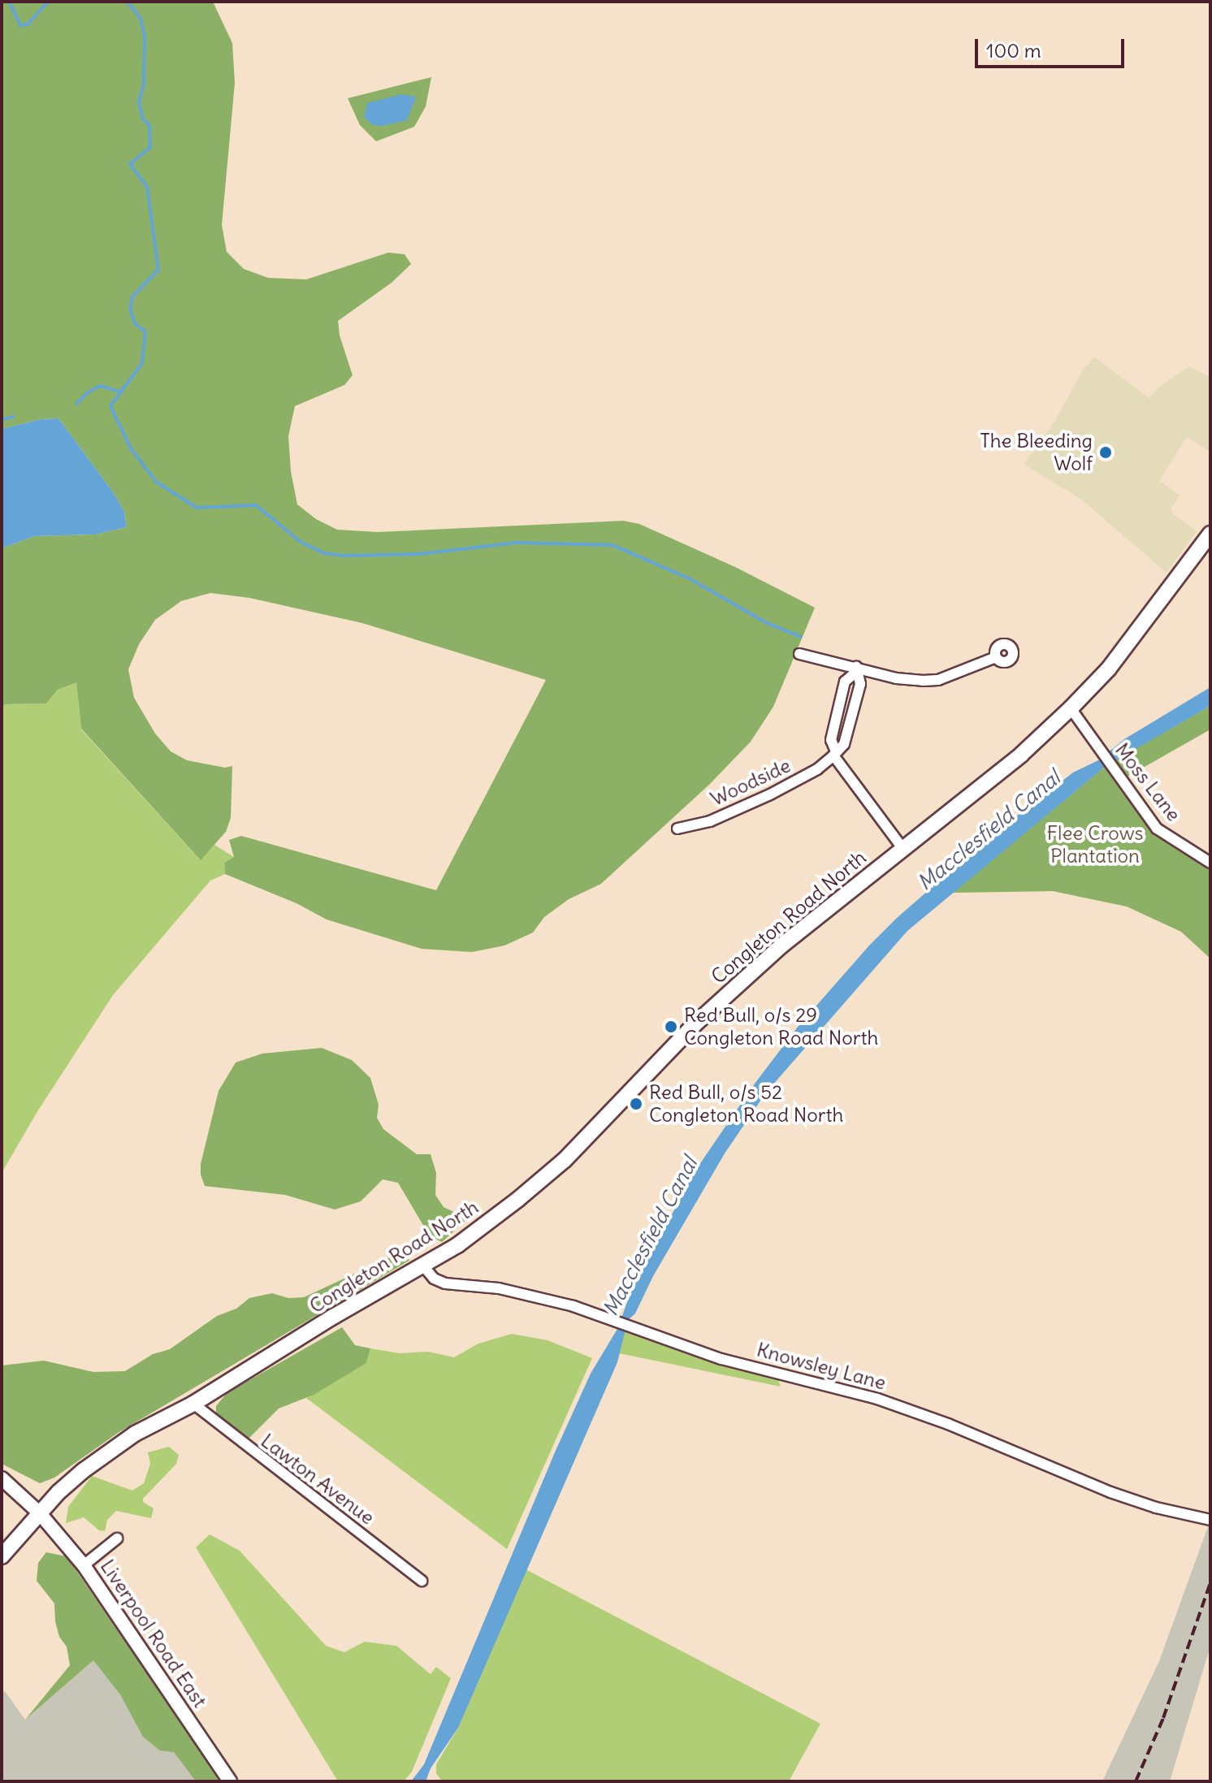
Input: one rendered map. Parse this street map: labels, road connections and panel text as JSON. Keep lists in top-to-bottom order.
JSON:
{
  "streets": {
    "highway": ["Congleton Road North"],
    "main road": ["Liverpool Road East"],
    "street": [
      "Woodside",
      "Moss Lane",
      "Knowsley Lane",
      "Lawton Avenue"
    ]
  },
  "crossings": [
    ["Moss Lane", "Congleton Road North"],
    ["Congleton Road North", "Knowsley Lane"],
    ["Congleton Road North", "Lawton Avenue"],
    ["Congleton Road North", "Liverpool Road East"]
  ],
  "water": ["Macclesfield Canal"],
  "parks": ["Flee Crows Plantation"],
  "places": ["The Bleeding Wolf", "Red Bull, o/s 29 Congleton Road North", "Red Bull, o/s 52 Congleton Road North"],
  "scale_bar": "100 m"
}
